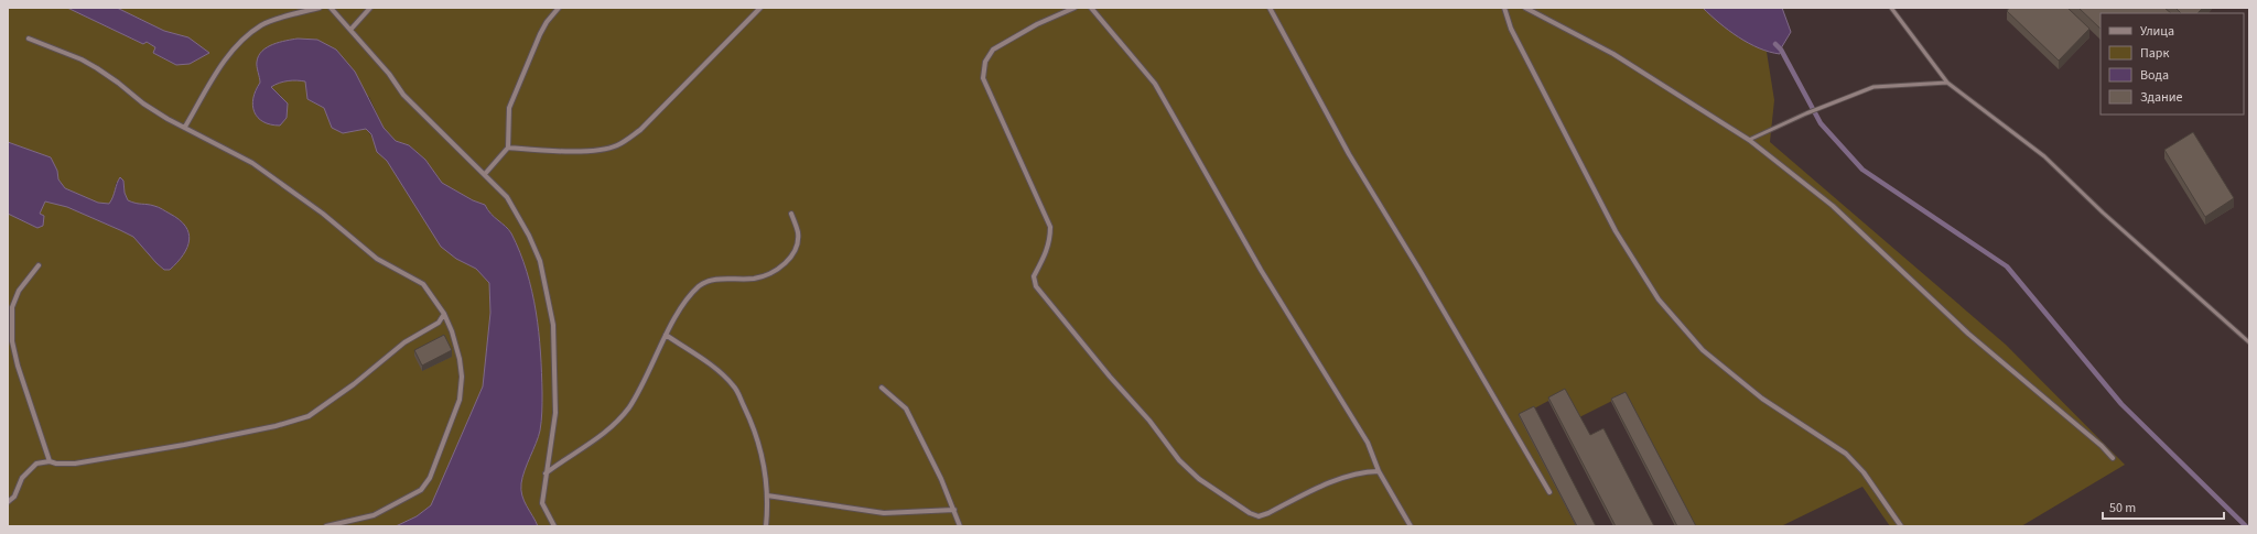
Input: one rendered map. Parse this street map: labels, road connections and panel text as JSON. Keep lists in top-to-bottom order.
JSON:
{
  "legend": [
    "Улица",
    "Парк",
    "Вода",
    "Здание"
  ],
  "scale_bar": "50 m"
}
